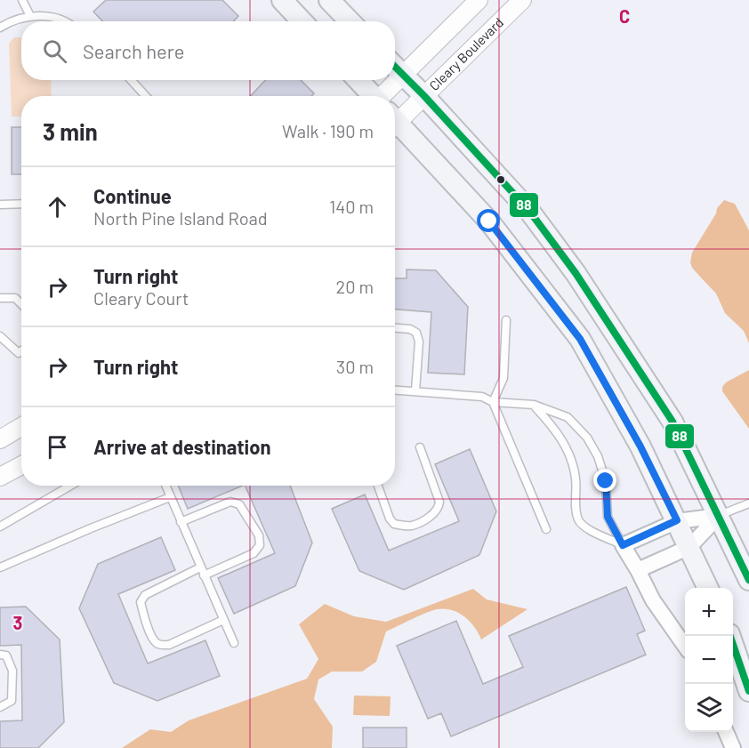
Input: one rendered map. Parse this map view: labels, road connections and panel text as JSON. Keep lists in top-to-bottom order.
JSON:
{
  "streets": {
    "street": ["Cleary Boulevard"]
  },
  "lines": ["transit line 88"],
  "page": {
    "search": "Search here",
    "heading": ["3 min", "Walk · 190 m"],
    "list": [
      ["Continue", "North Pine Island Road", "140 m"],
      ["Turn right", "Cleary Court", "20 m"],
      ["Turn right", "30 m"],
      "Arrive at destination"
    ],
    "map_buttons": ["+", "−"]
  },
  "grid": {
    "columns": ["C"],
    "rows": ["3"]
  }
}
